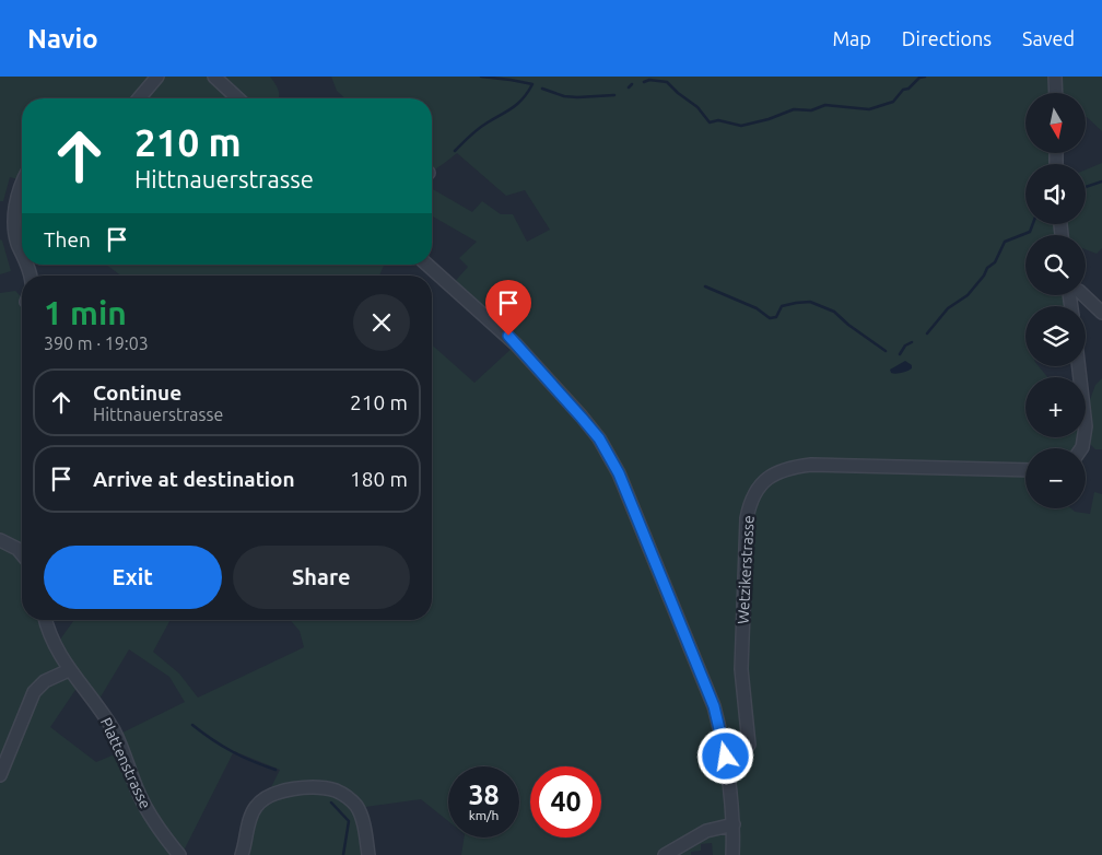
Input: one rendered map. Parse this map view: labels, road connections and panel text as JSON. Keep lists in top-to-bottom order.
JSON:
{
  "streets": {
    "street": ["Wetzikerstrasse", "Plattenstrasse"]
  },
  "north": "bottom",
  "page": {
    "header": "Navio",
    "nav": ["Map", "Directions", "Saved"],
    "map_buttons": ["+", "−"],
    "turn": ["210 m", "Hittnauerstrasse"],
    "then": "Then",
    "heading": ["1 min", "390 m · 19:03"],
    "list": [
      {
        "name": "Continue",
        "note": "Hittnauerstrasse",
        "value": "210 m"
      },
      {
        "name": "Arrive at destination",
        "value": "180 m"
      }
    ],
    "buttons": ["Exit", "Share"],
    "speed": "38 km/h",
    "limit": "40"
  }
}
